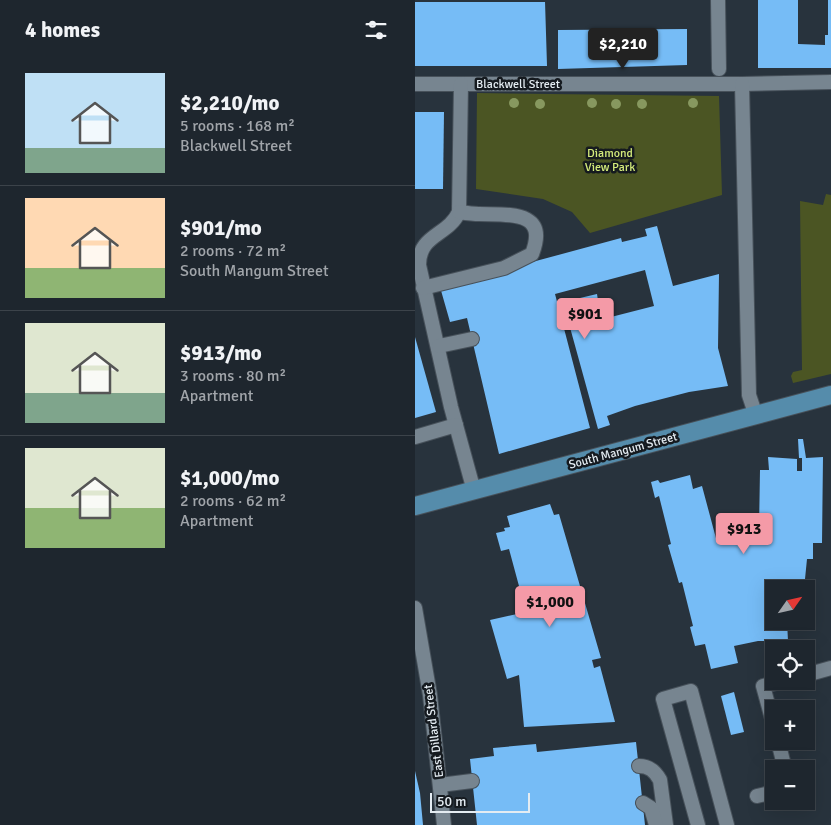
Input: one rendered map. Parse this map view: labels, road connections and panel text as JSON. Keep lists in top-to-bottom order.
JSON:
{
  "streets": {
    "main road": ["South Mangum Street"],
    "street": ["Blackwell Street", "East Dillard Street"]
  },
  "parks": ["Diamond View Park"],
  "scale_bar": "50 m",
  "north": "top right",
  "page": {
    "heading": "4 homes",
    "price": [
      "$2,210",
      "$901",
      "$913",
      "$1,000"
    ],
    "list": [
      {
        "name": "$2,210/mo",
        "note": "5 rooms · 168 m² · Blackwell Street"
      },
      {
        "name": "$901/mo",
        "note": "2 rooms · 72 m² · South Mangum Street"
      },
      {
        "name": "$913/mo",
        "note": "3 rooms · 80 m² · Apartment"
      },
      {
        "name": "$1,000/mo",
        "note": "2 rooms · 62 m² · Apartment"
      }
    ],
    "map_buttons": ["+", "−"],
    "scale": "50 m"
  }
}
